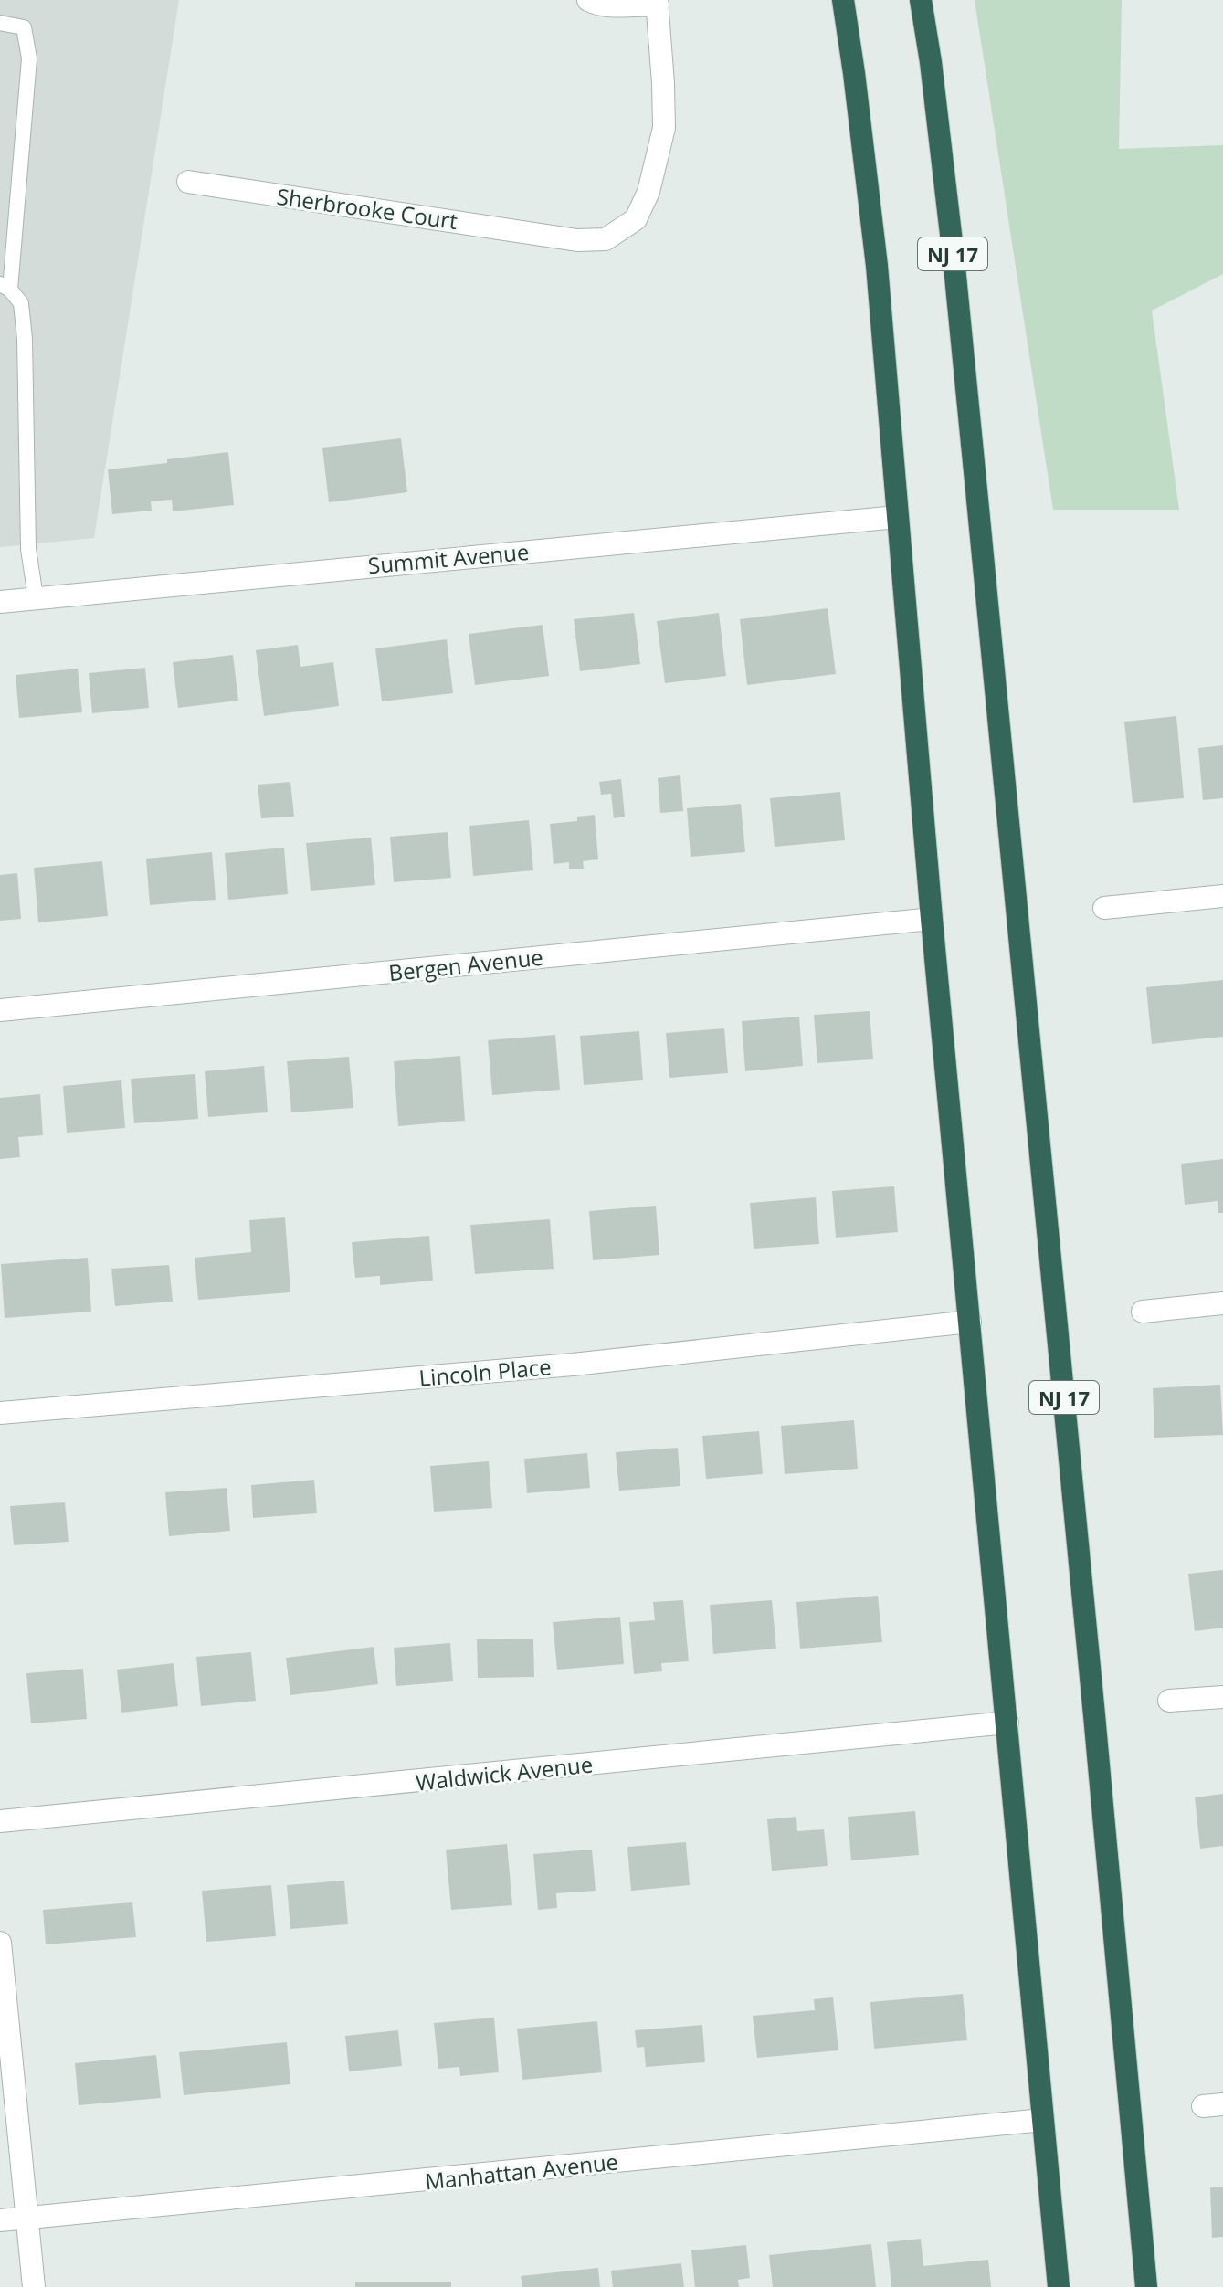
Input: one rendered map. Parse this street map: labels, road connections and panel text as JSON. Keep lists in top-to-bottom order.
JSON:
{
  "streets": {
    "highway": ["NJ 17"],
    "street": [
      "Sherbrooke Court",
      "Summit Avenue",
      "Bergen Avenue",
      "Lincoln Place",
      "Waldwick Avenue",
      "Manhattan Avenue"
    ]
  }
}
